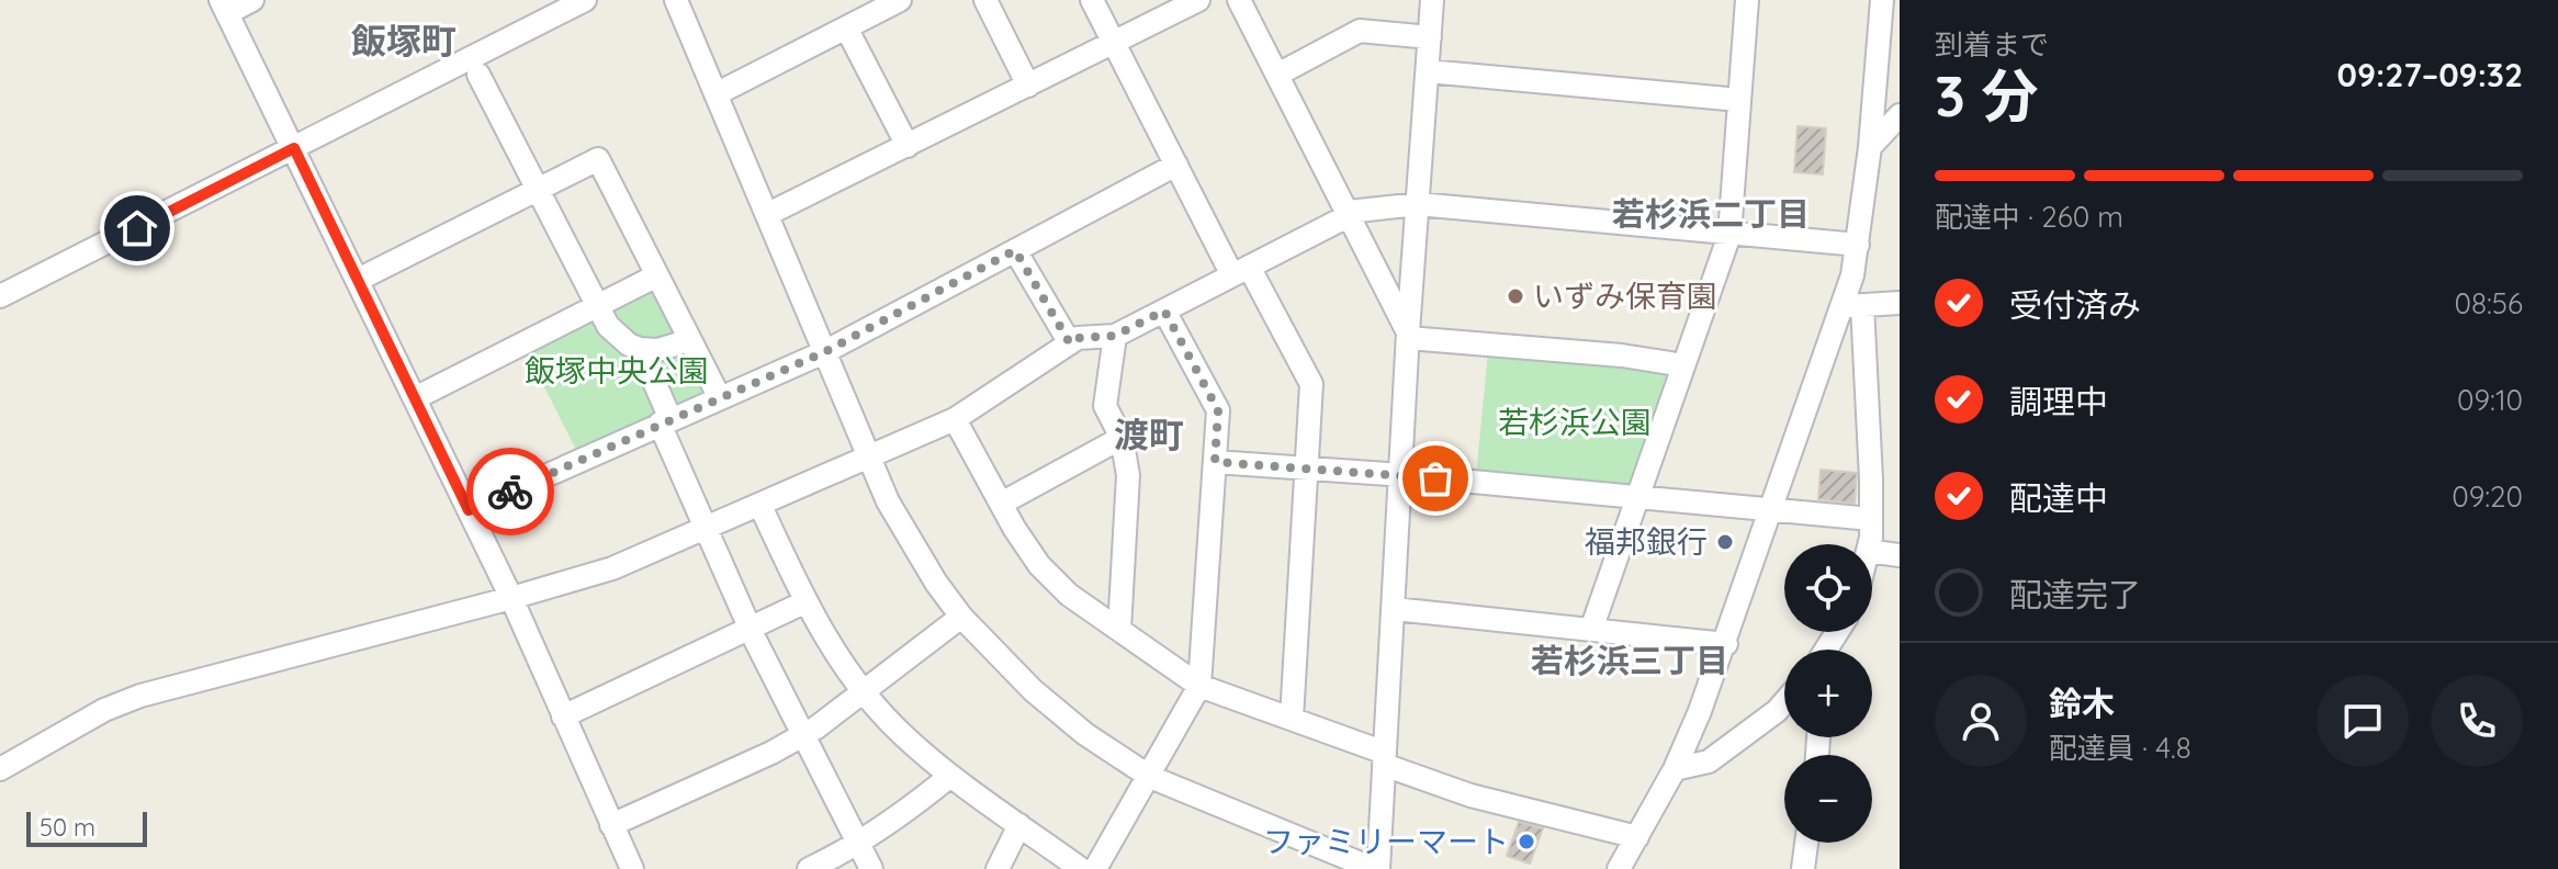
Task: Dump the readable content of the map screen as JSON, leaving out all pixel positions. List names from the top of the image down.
{
  "districts": [
    "飯塚町",
    "若杉浜二丁目",
    "渡町",
    "若杉浜三丁目"
  ],
  "parks": ["飯塚中央公園", "若杉浜公園"],
  "places": ["いずみ保育園", "福邦銀行", "ファミリーマート"],
  "scale_bar": "50 m",
  "page": {
    "heading": ["3 分", "到着まで", "09:27–09:32"],
    "panel": ["鈴木", "配達員 · 4.8"],
    "bar": "配達中 · 260 m",
    "list": [
      ["受付済み", "08:56"],
      ["調理中", "09:10"],
      ["配達中", "09:20"],
      "配達完了"
    ],
    "map_buttons": ["+", "−"],
    "scale": "50 m"
  }
}
